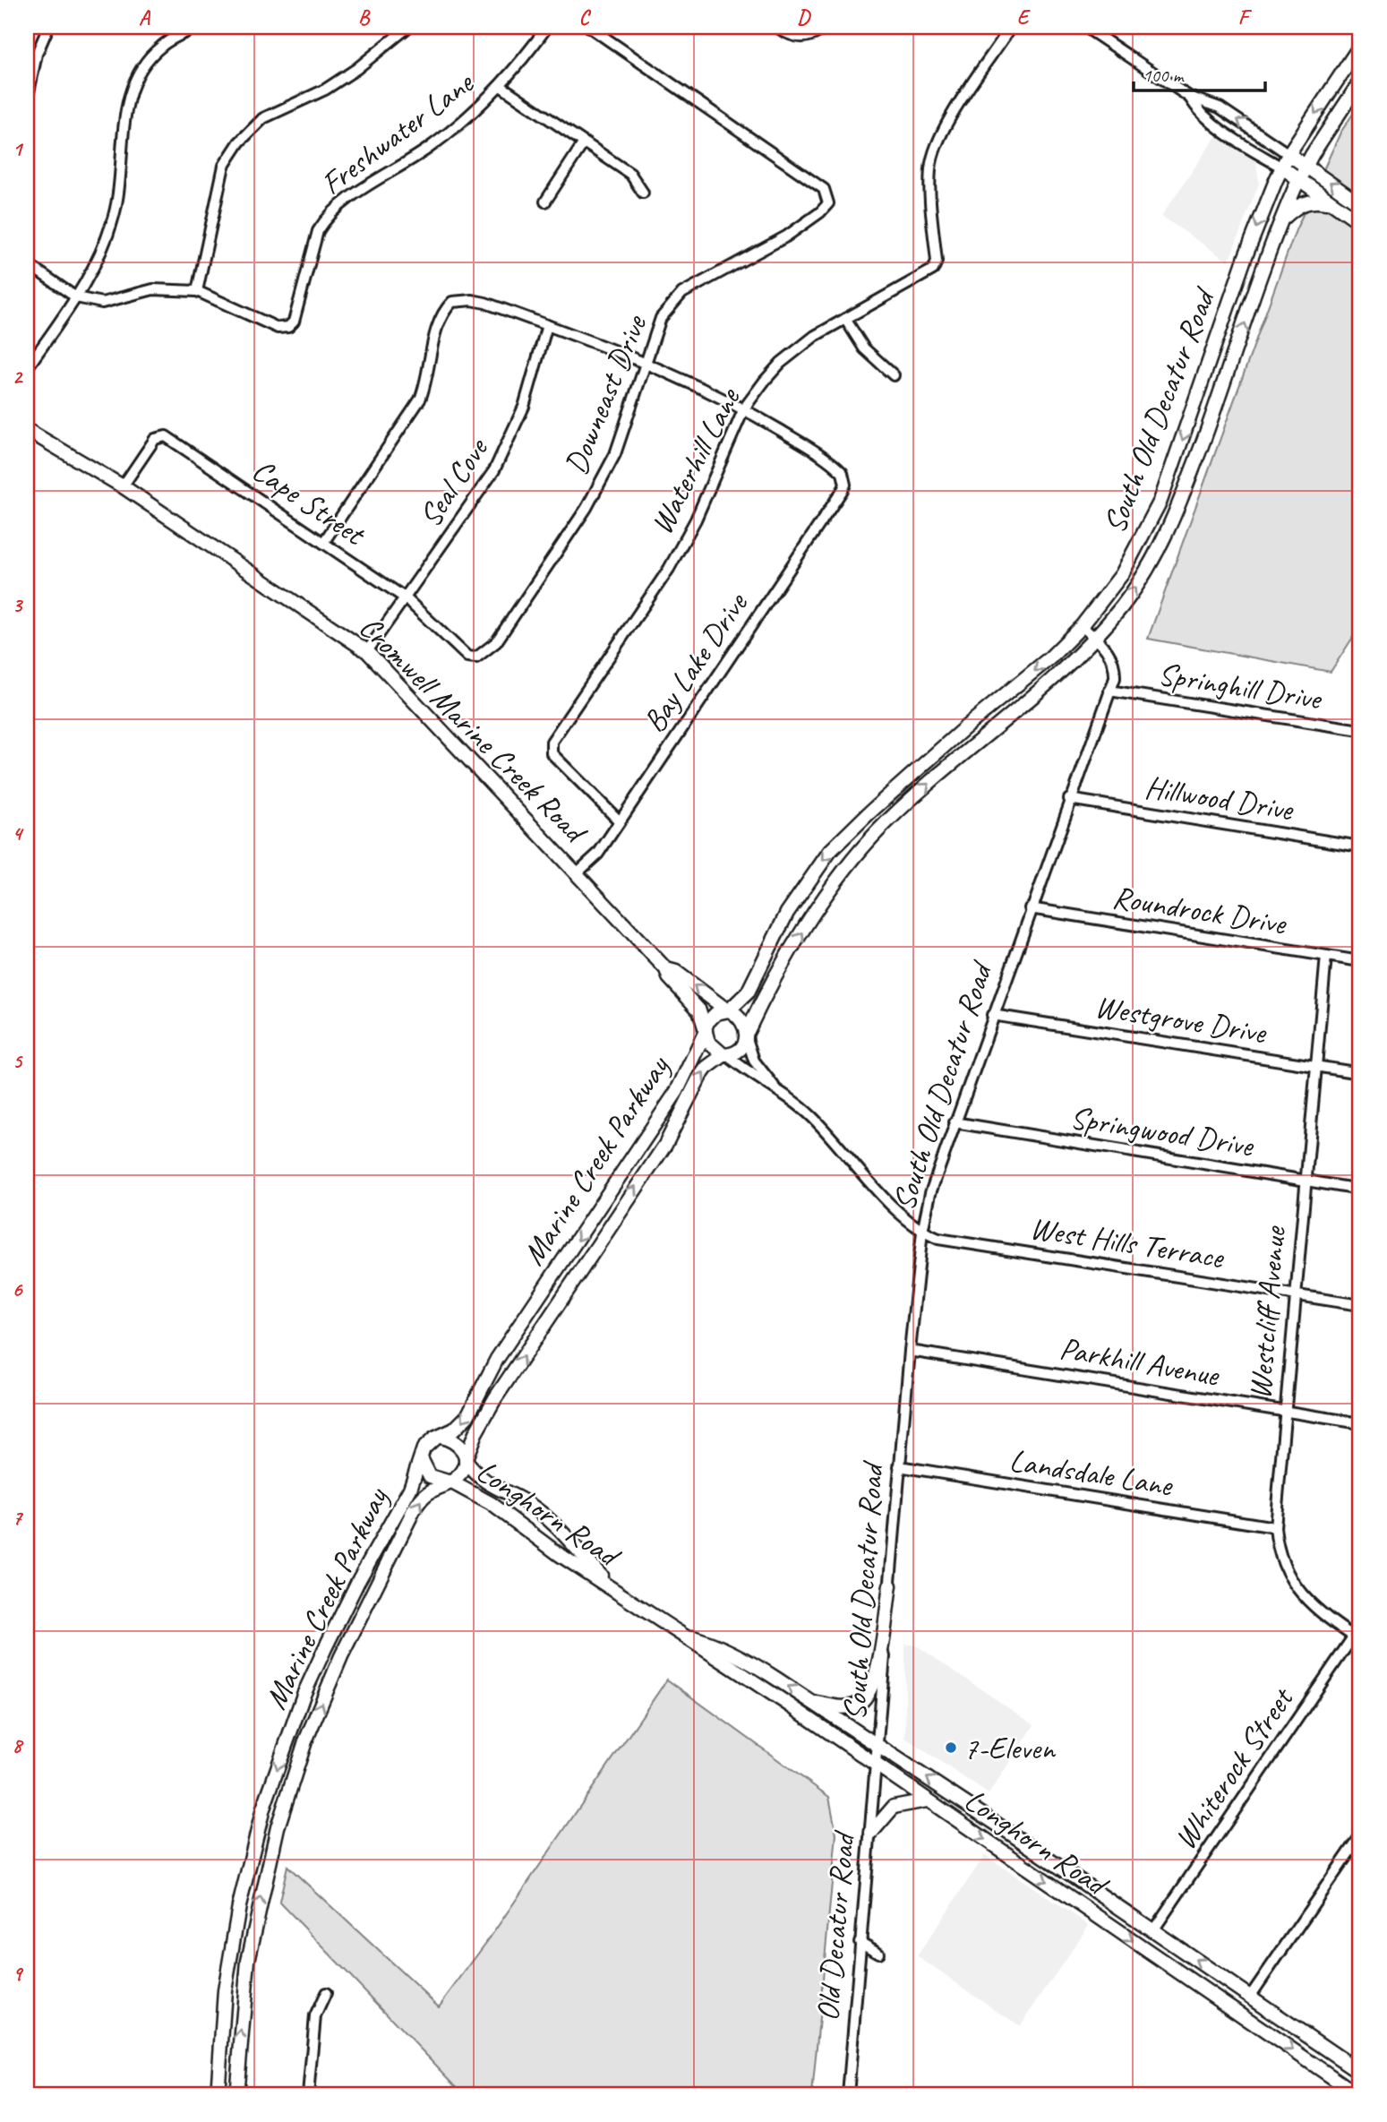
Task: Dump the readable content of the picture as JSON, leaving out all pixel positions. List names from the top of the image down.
{
  "streets": {
    "main road": [
      "South Old Decatur Road",
      "Cromwell Marine Creek Road",
      "Marine Creek Parkway",
      "Longhorn Road"
    ],
    "street": [
      "Freshwater Lane",
      "Downeast Drive",
      "Waterhill Lane",
      "Seal Cove",
      "Cape Street",
      "Bay Lake Drive",
      "Springhill Drive",
      "Hillwood Drive",
      "Roundrock Drive",
      "Westgrove Drive",
      "Springwood Drive",
      "West Hills Terrace",
      "Westcliff Avenue",
      "Parkhill Avenue",
      "Landsdale Lane",
      "Whiterock Street",
      "Old Decatur Road"
    ]
  },
  "crossings": [
    ["Downeast Drive", "Cape Street"],
    ["South Old Decatur Road", "Springhill Drive"],
    ["South Old Decatur Road", "Cromwell Marine Creek Road"],
    ["South Old Decatur Road", "Hillwood Drive"],
    ["South Old Decatur Road", "Roundrock Drive"],
    ["South Old Decatur Road", "Westgrove Drive"],
    ["South Old Decatur Road", "Springwood Drive"],
    ["South Old Decatur Road", "Marine Creek Parkway"],
    ["South Old Decatur Road", "West Hills Terrace"],
    ["South Old Decatur Road", "Parkhill Avenue"],
    ["South Old Decatur Road", "Landsdale Lane"],
    ["South Old Decatur Road", "Longhorn Road"],
    ["South Old Decatur Road", "Old Decatur Road"],
    ["Waterhill Lane", "Bay Lake Drive"],
    ["Seal Cove", "Cape Street"],
    ["Seal Cove", "Cromwell Marine Creek Road"],
    ["Cape Street", "Cromwell Marine Creek Road"],
    ["Bay Lake Drive", "Cromwell Marine Creek Road"],
    ["Cromwell Marine Creek Road", "Marine Creek Parkway"],
    ["Roundrock Drive", "Westcliff Avenue"],
    ["Westgrove Drive", "Westcliff Avenue"],
    ["Springwood Drive", "Westcliff Avenue"],
    ["Marine Creek Parkway", "Longhorn Road"],
    ["West Hills Terrace", "Westcliff Avenue"],
    ["Westcliff Avenue", "Parkhill Avenue"],
    ["Westcliff Avenue", "Landsdale Lane"],
    ["Westcliff Avenue", "Whiterock Street"],
    ["Longhorn Road", "Whiterock Street"],
    ["Longhorn Road", "Old Decatur Road"]
  ],
  "places": ["7-Eleven"],
  "scale_bar": "100 m",
  "grid": {
    "columns": [
      "A",
      "B",
      "C",
      "D",
      "E",
      "F"
    ],
    "rows": [
      "1",
      "2",
      "3",
      "4",
      "5",
      "6",
      "7",
      "8",
      "9"
    ]
  }
}
